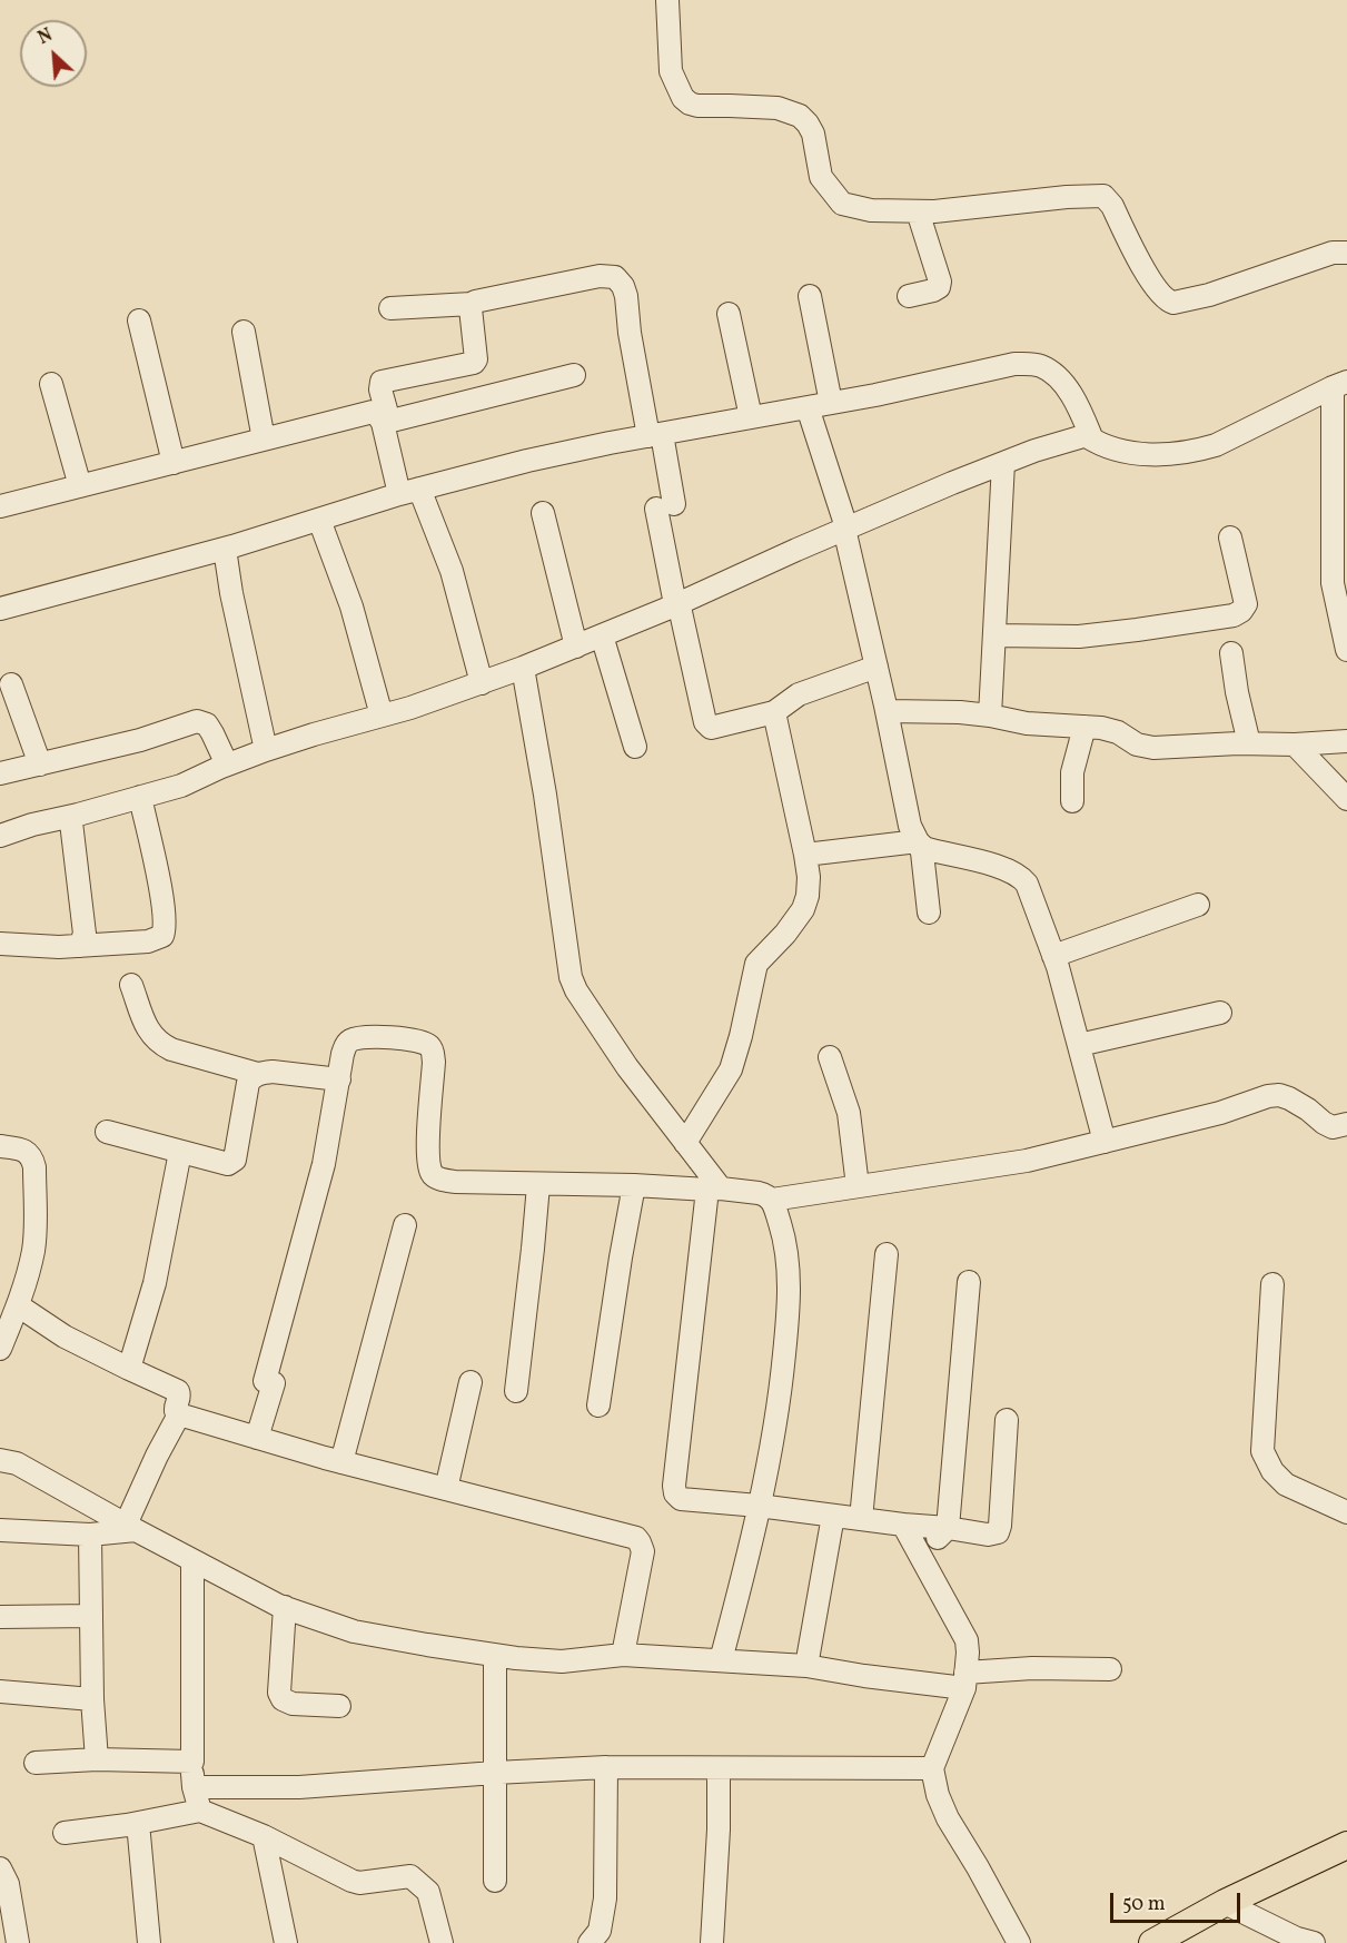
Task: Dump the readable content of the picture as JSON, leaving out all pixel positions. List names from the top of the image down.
{
  "scale_bar": "50 m",
  "north": "top left"
}
